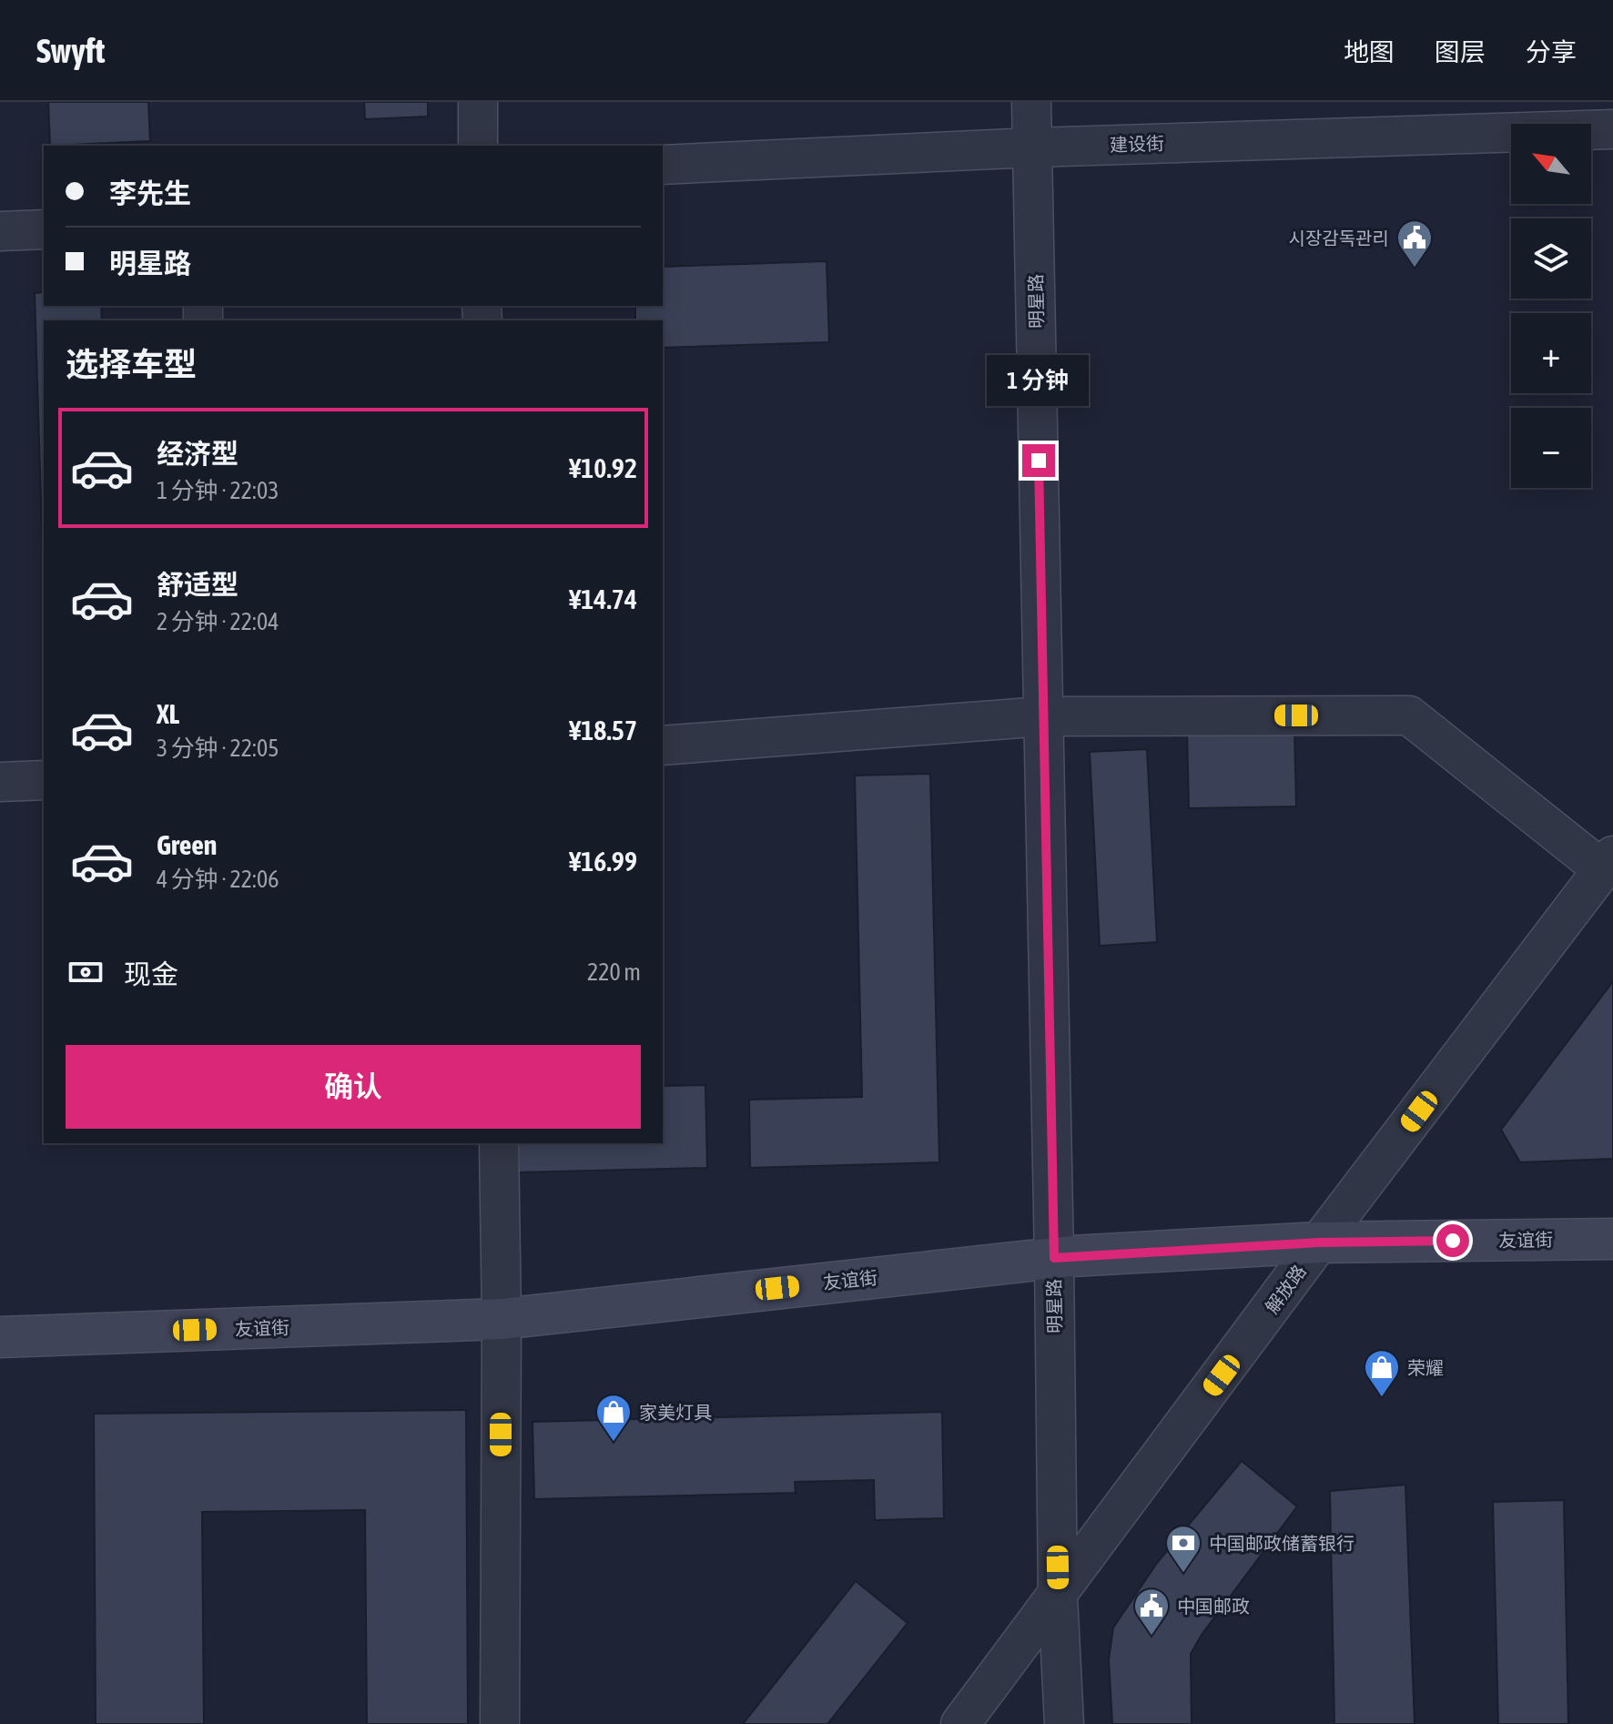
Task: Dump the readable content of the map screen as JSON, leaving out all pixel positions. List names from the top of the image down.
{
  "streets": {
    "street": [
      "建设街",
      "明星路",
      "友谊街",
      "解放路"
    ]
  },
  "crossings": [
    ["建设街", "明星路"],
    ["明星路", "友谊街"],
    ["明星路", "解放路"],
    ["友谊街", "解放路"]
  ],
  "places": {
    "public building": ["시장감독관리", "中国邮政"],
    "shop": ["荣耀", "家美灯具"],
    "bank": ["中国邮政储蓄银行"]
  },
  "north": "top left",
  "page": {
    "header": "Swyft",
    "nav": ["地图", "图层", "分享"],
    "map_buttons": ["+", "−"],
    "banner": ["李先生", "明星路"],
    "heading": "选择车型",
    "bubble": "1 分钟",
    "list": [
      {
        "name": "经济型",
        "note": "1 分钟 · 22:03",
        "value": "¥10.92"
      },
      {
        "name": "舒适型",
        "note": "2 分钟 · 22:04",
        "value": "¥14.74"
      },
      {
        "name": "XL",
        "note": "3 分钟 · 22:05",
        "value": "¥18.57"
      },
      {
        "name": "Green",
        "note": "4 分钟 · 22:06",
        "value": "¥16.99"
      }
    ],
    "pay": ["现金", "220 m"],
    "buttons": "确认"
  }
}
